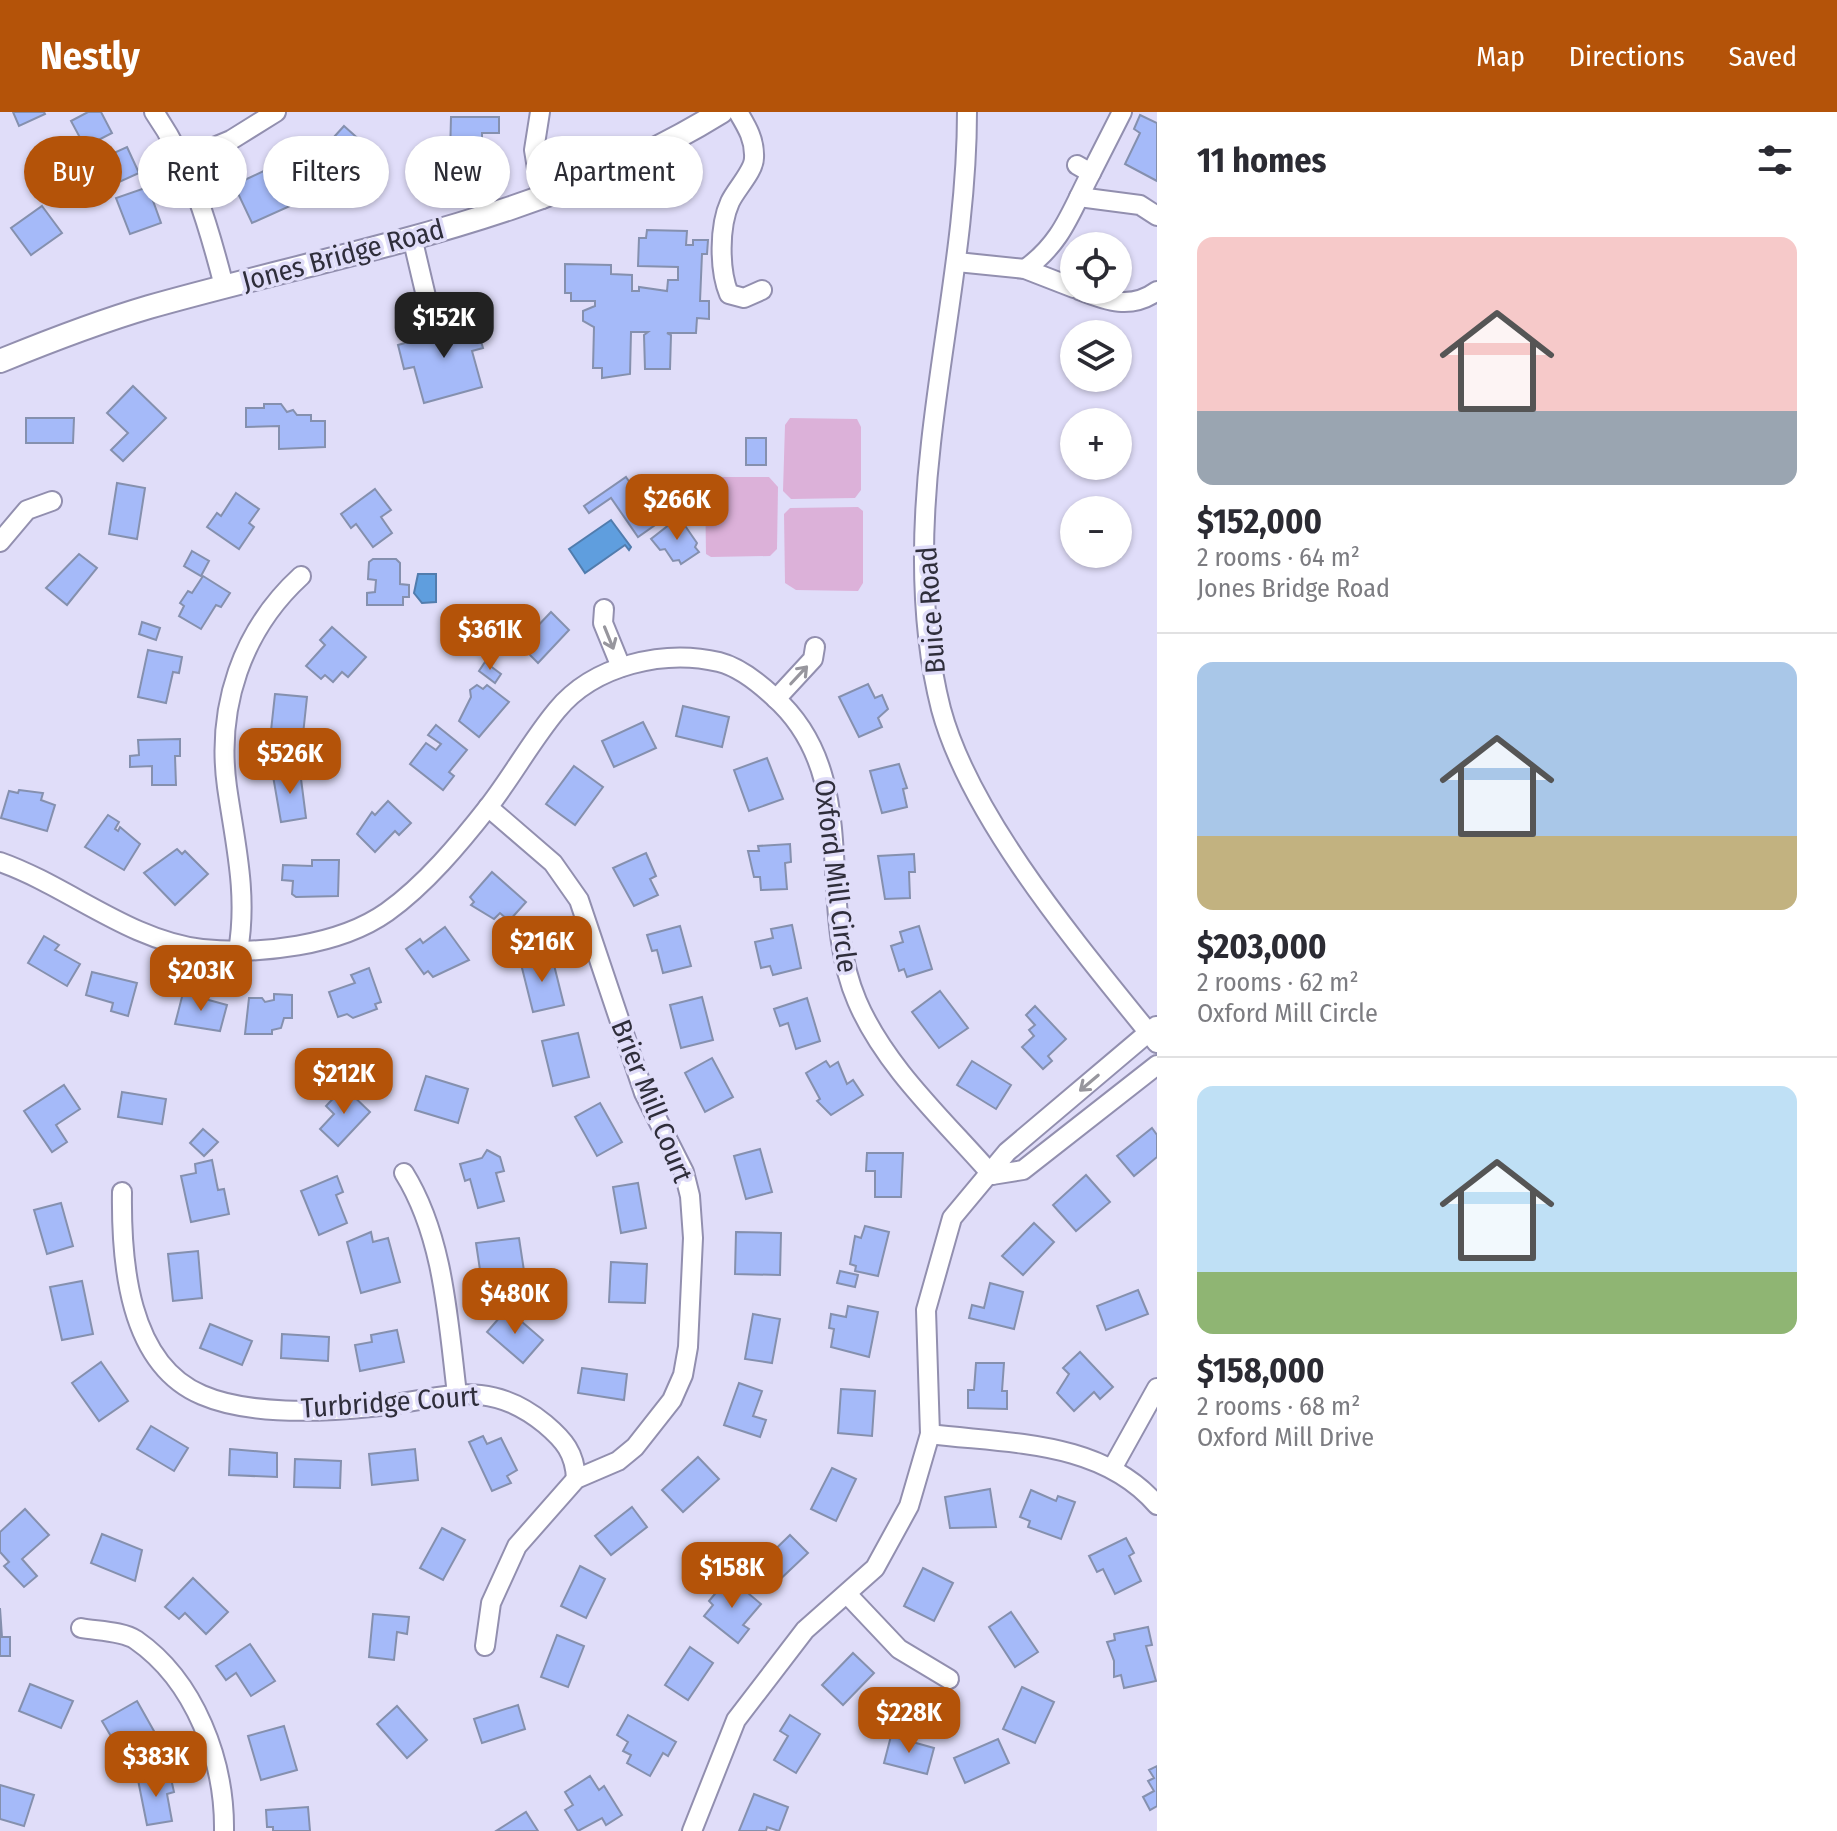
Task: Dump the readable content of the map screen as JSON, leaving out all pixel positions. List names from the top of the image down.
{
  "streets": {
    "main road": ["Jones Bridge Road"],
    "street": [
      "Buice Road",
      "Oxford Mill Circle",
      "Brier Mill Court",
      "Turbridge Court"
    ]
  },
  "crossings": [
    ["Oxford Mill Circle", "Brier Mill Court"],
    ["Brier Mill Court", "Turbridge Court"]
  ],
  "page": {
    "header": "Nestly",
    "nav": ["Map", "Directions", "Saved"],
    "heading": "11 homes",
    "chip": [
      "Buy",
      "Rent",
      "Filters",
      "New",
      "Apartment"
    ],
    "list": [
      {
        "name": "$152,000",
        "note": "2 rooms · 64 m² · Jones Bridge Road"
      },
      {
        "name": "$203,000",
        "note": "2 rooms · 62 m² · Oxford Mill Circle"
      },
      {
        "name": "$158,000",
        "note": "2 rooms · 68 m² · Oxford Mill Drive"
      }
    ],
    "map_buttons": ["+", "−"],
    "price": [
      "$152K",
      "$266K",
      "$361K",
      "$526K",
      "$216K",
      "$203K",
      "$212K",
      "$480K",
      "$158K",
      "$228K",
      "$383K"
    ]
  }
}
